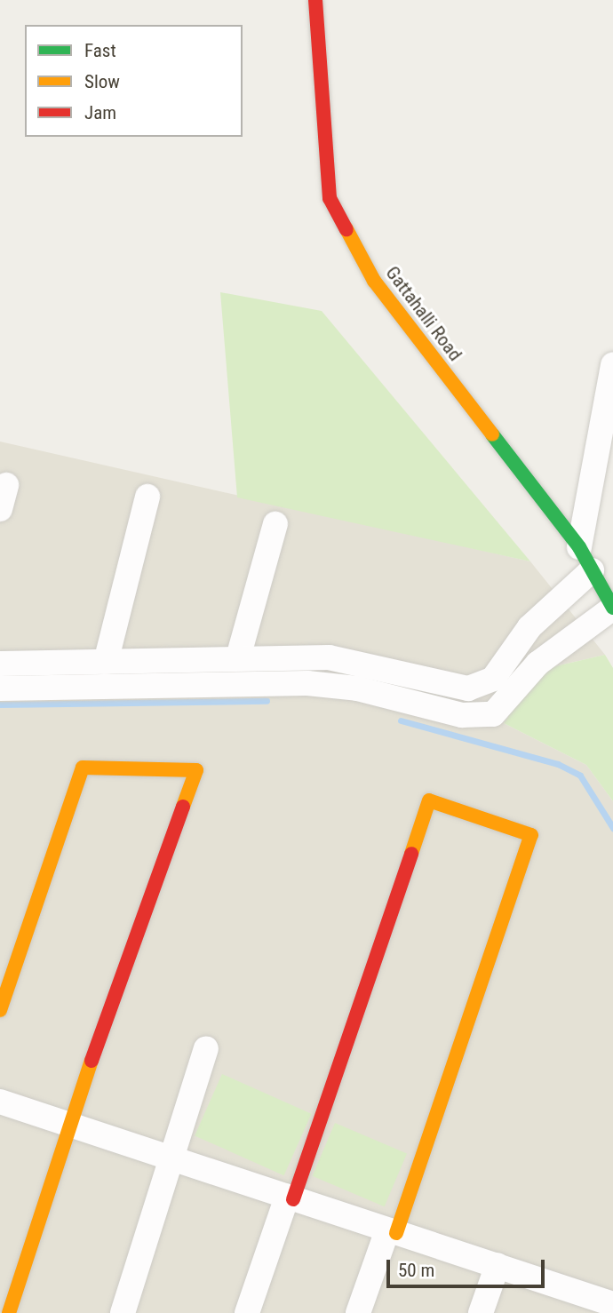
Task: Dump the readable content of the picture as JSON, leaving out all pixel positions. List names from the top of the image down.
{
  "streets": {
    "street": ["Gattahalli Road"]
  },
  "legend": ["Fast", "Slow", "Jam"],
  "scale_bar": "50 m"
}
